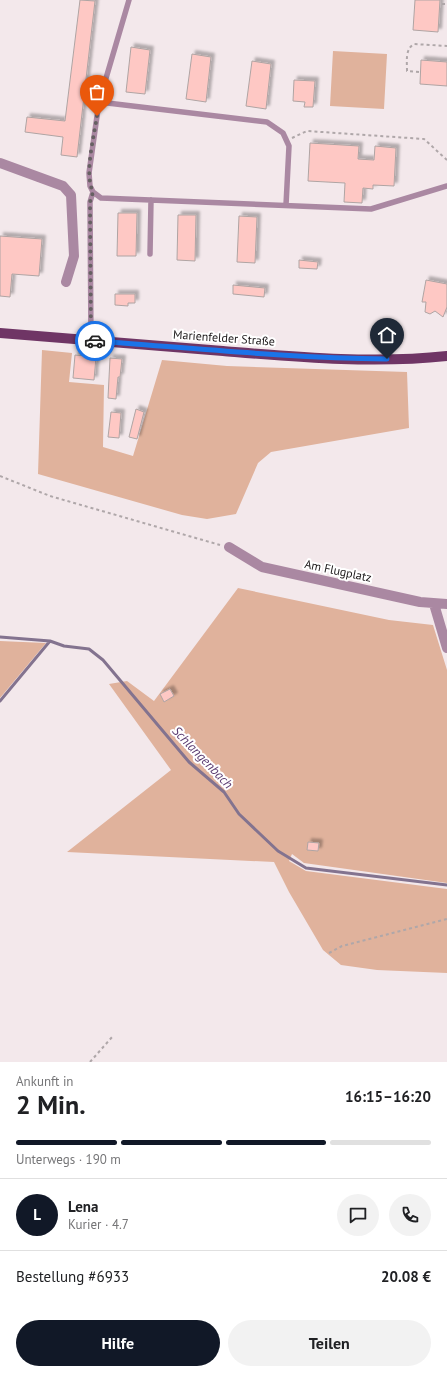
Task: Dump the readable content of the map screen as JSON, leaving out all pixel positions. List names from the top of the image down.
{
  "streets": {
    "main road": ["Marienfelder Straße"],
    "street": ["Am Flugplatz"]
  },
  "water": ["Schlangenbach"],
  "page": {
    "heading": ["2 Min.", "Ankunft in", "16:15–16:20"],
    "panel": [
      "Lena",
      "Kurier · 4.7",
      "Bestellung #6933",
      "20.08 €"
    ],
    "bar": "Unterwegs · 190 m",
    "round": "L",
    "buttons": ["Hilfe", "Teilen"]
  }
}
